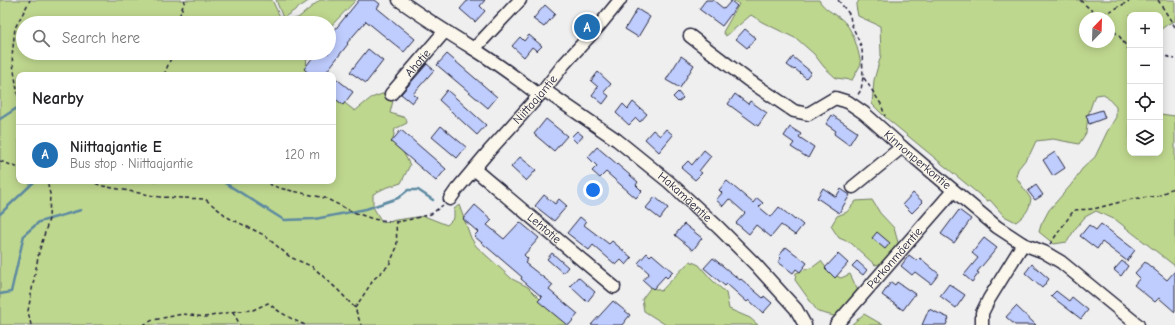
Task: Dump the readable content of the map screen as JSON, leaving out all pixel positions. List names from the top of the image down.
{
  "streets": {
    "street": [
      "Ahotie",
      "Niittaajantie",
      "Kinnonperkontie",
      "Hakamäentie",
      "Lehtotie",
      "Perkonmäentie"
    ]
  },
  "crossings": [
    ["Ahotie", "Hakamäentie"],
    ["Niittaajantie", "Hakamäentie"],
    ["Niittaajantie", "Lehtotie"],
    ["Kinnonperkontie", "Perkonmäentie"]
  ],
  "north": "top right",
  "page": {
    "map_buttons": ["+", "−"],
    "pins": "A",
    "search": "Search here",
    "heading": "Nearby",
    "list": [
      {
        "mark": "A",
        "name": "Niittaajantie E",
        "note": "Bus stop · Niittaajantie",
        "value": "120 m"
      }
    ]
  }
}
